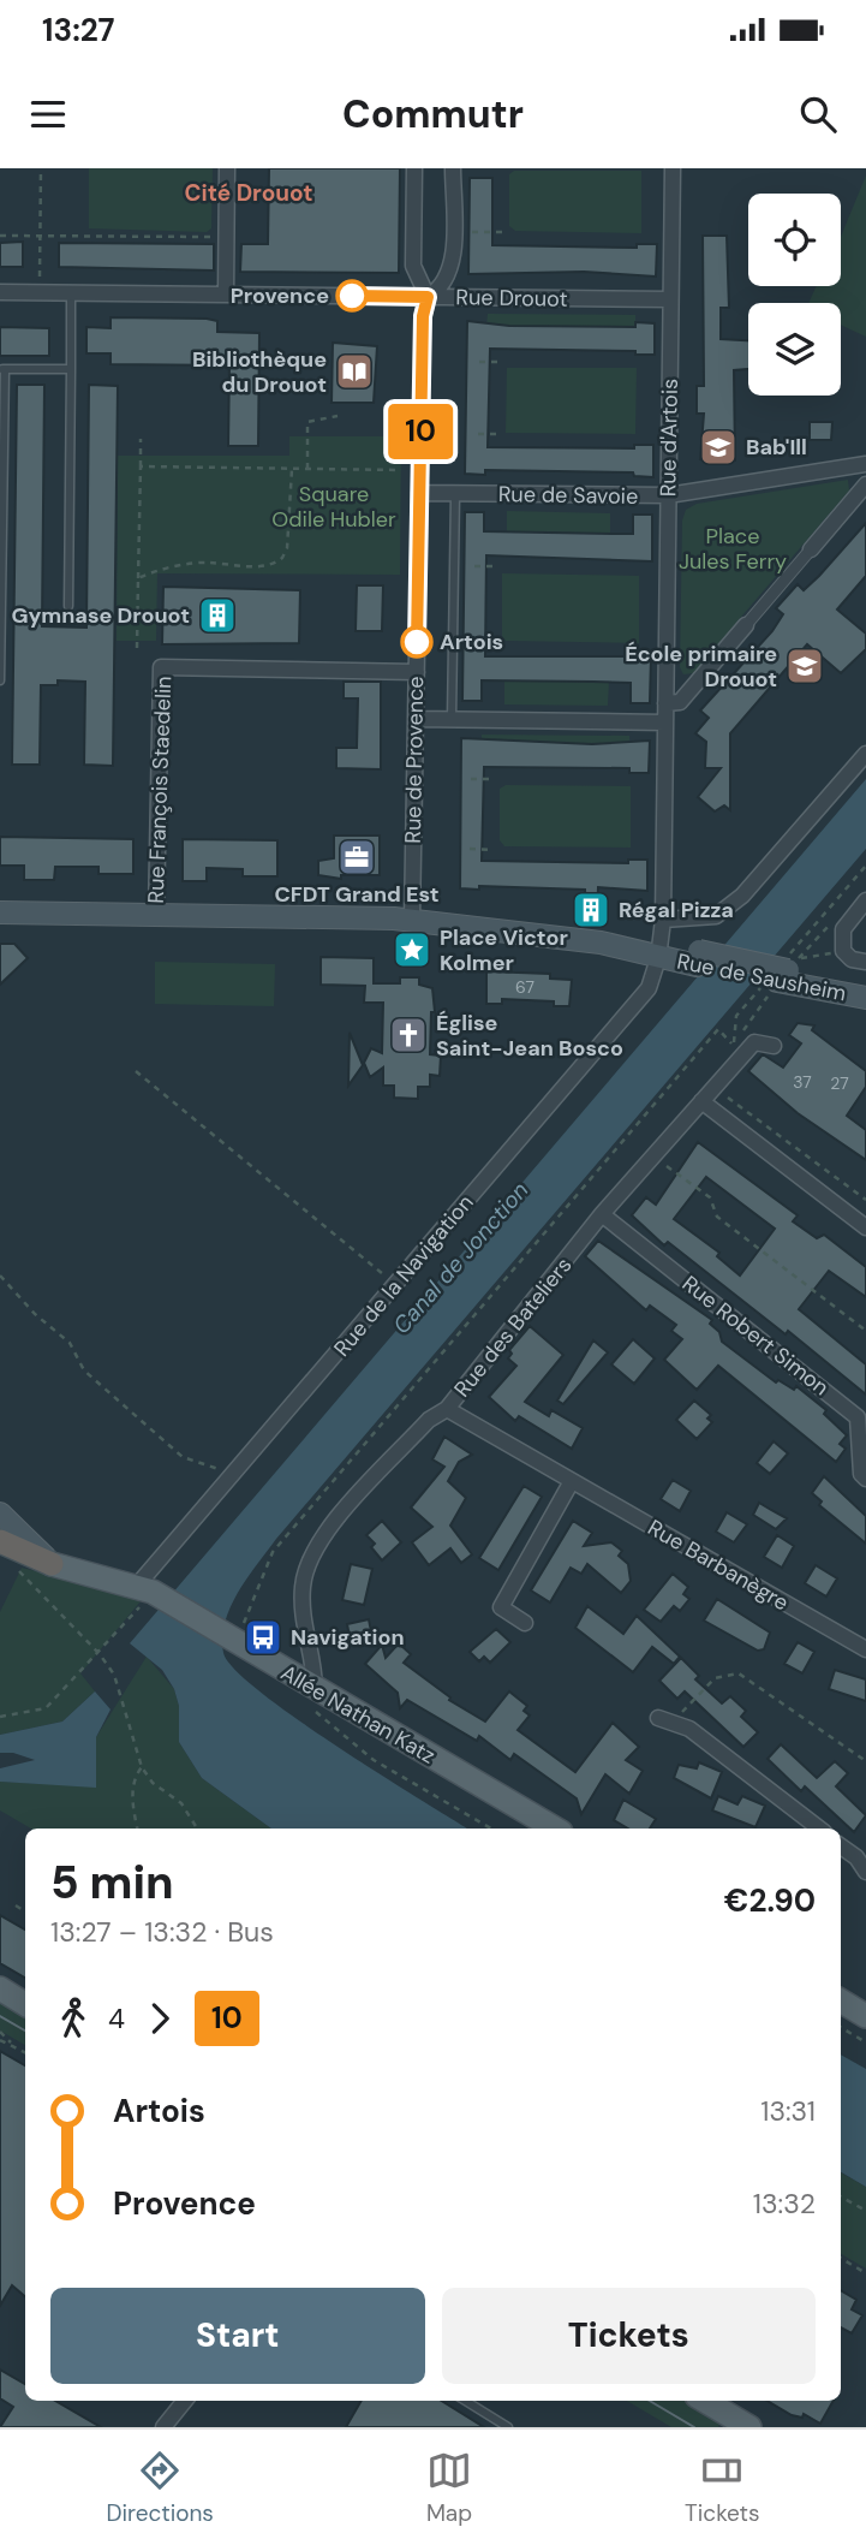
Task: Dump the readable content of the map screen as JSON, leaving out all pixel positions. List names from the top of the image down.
{
  "streets": {
    "main road": ["Rue de Sausheim", "Allée Nathan Katz"],
    "street": [
      "Rue Drouot",
      "Rue d'Artois",
      "Rue de Savoie",
      "Rue de Provence",
      "Rue François Staedelin",
      "Rue de la Navigation",
      "Rue des Bateliers",
      "Rue Robert Simon",
      "Rue Barbanègre"
    ]
  },
  "crossings": [
    ["Rue Drouot", "Rue d'Artois"],
    ["Rue Drouot", "Rue de Provence"],
    ["Rue d'Artois", "Rue de Savoie"],
    ["Rue d'Artois", "Rue de Sausheim"],
    ["Rue d'Artois", "Rue de la Navigation"],
    ["Rue de Savoie", "Rue de Provence"],
    ["Rue de Provence", "Rue François Staedelin"],
    ["Rue de Provence", "Rue de Sausheim"],
    ["Rue de Sausheim", "Rue de la Navigation"],
    ["Rue de la Navigation", "Allée Nathan Katz"],
    ["Rue des Bateliers", "Rue Robert Simon"],
    ["Rue des Bateliers", "Rue Barbanègre"],
    ["Rue des Bateliers", "Allée Nathan Katz"]
  ],
  "districts": ["Cité Drouot"],
  "water": ["Canal de Jonction"],
  "parks": ["Square Odile Hubler", "Place Jules Ferry"],
  "places": {
    "other": ["Provence", "Artois"],
    "library": ["Bibliothèque du Drouot"],
    "school or university": ["Bab'Ill", "École primaire Drouot"],
    "building": ["Gymnase Drouot", "Régal Pizza"],
    "office": ["CFDT Grand Est"],
    "place": ["Place Victor Kolmer"],
    "church": ["Église Saint-Jean Bosco"],
    "bus stop": ["Navigation"]
  },
  "lines": ["bus line 10"],
  "house_numbers": ["67", "37", "27"],
  "page": {
    "status": "13:27",
    "header": "Commutr",
    "on_map": "10",
    "heading": ["5 min", "13:27 – 13:32 · Bus", "€2.90"],
    "legs": ["4", "10"],
    "list": [
      {
        "name": "Artois",
        "value": "13:31"
      },
      {
        "name": "Provence",
        "value": "13:32"
      }
    ],
    "buttons": ["Start", "Tickets"],
    "tabs": ["Directions", "Map", "Tickets"]
  }
}
